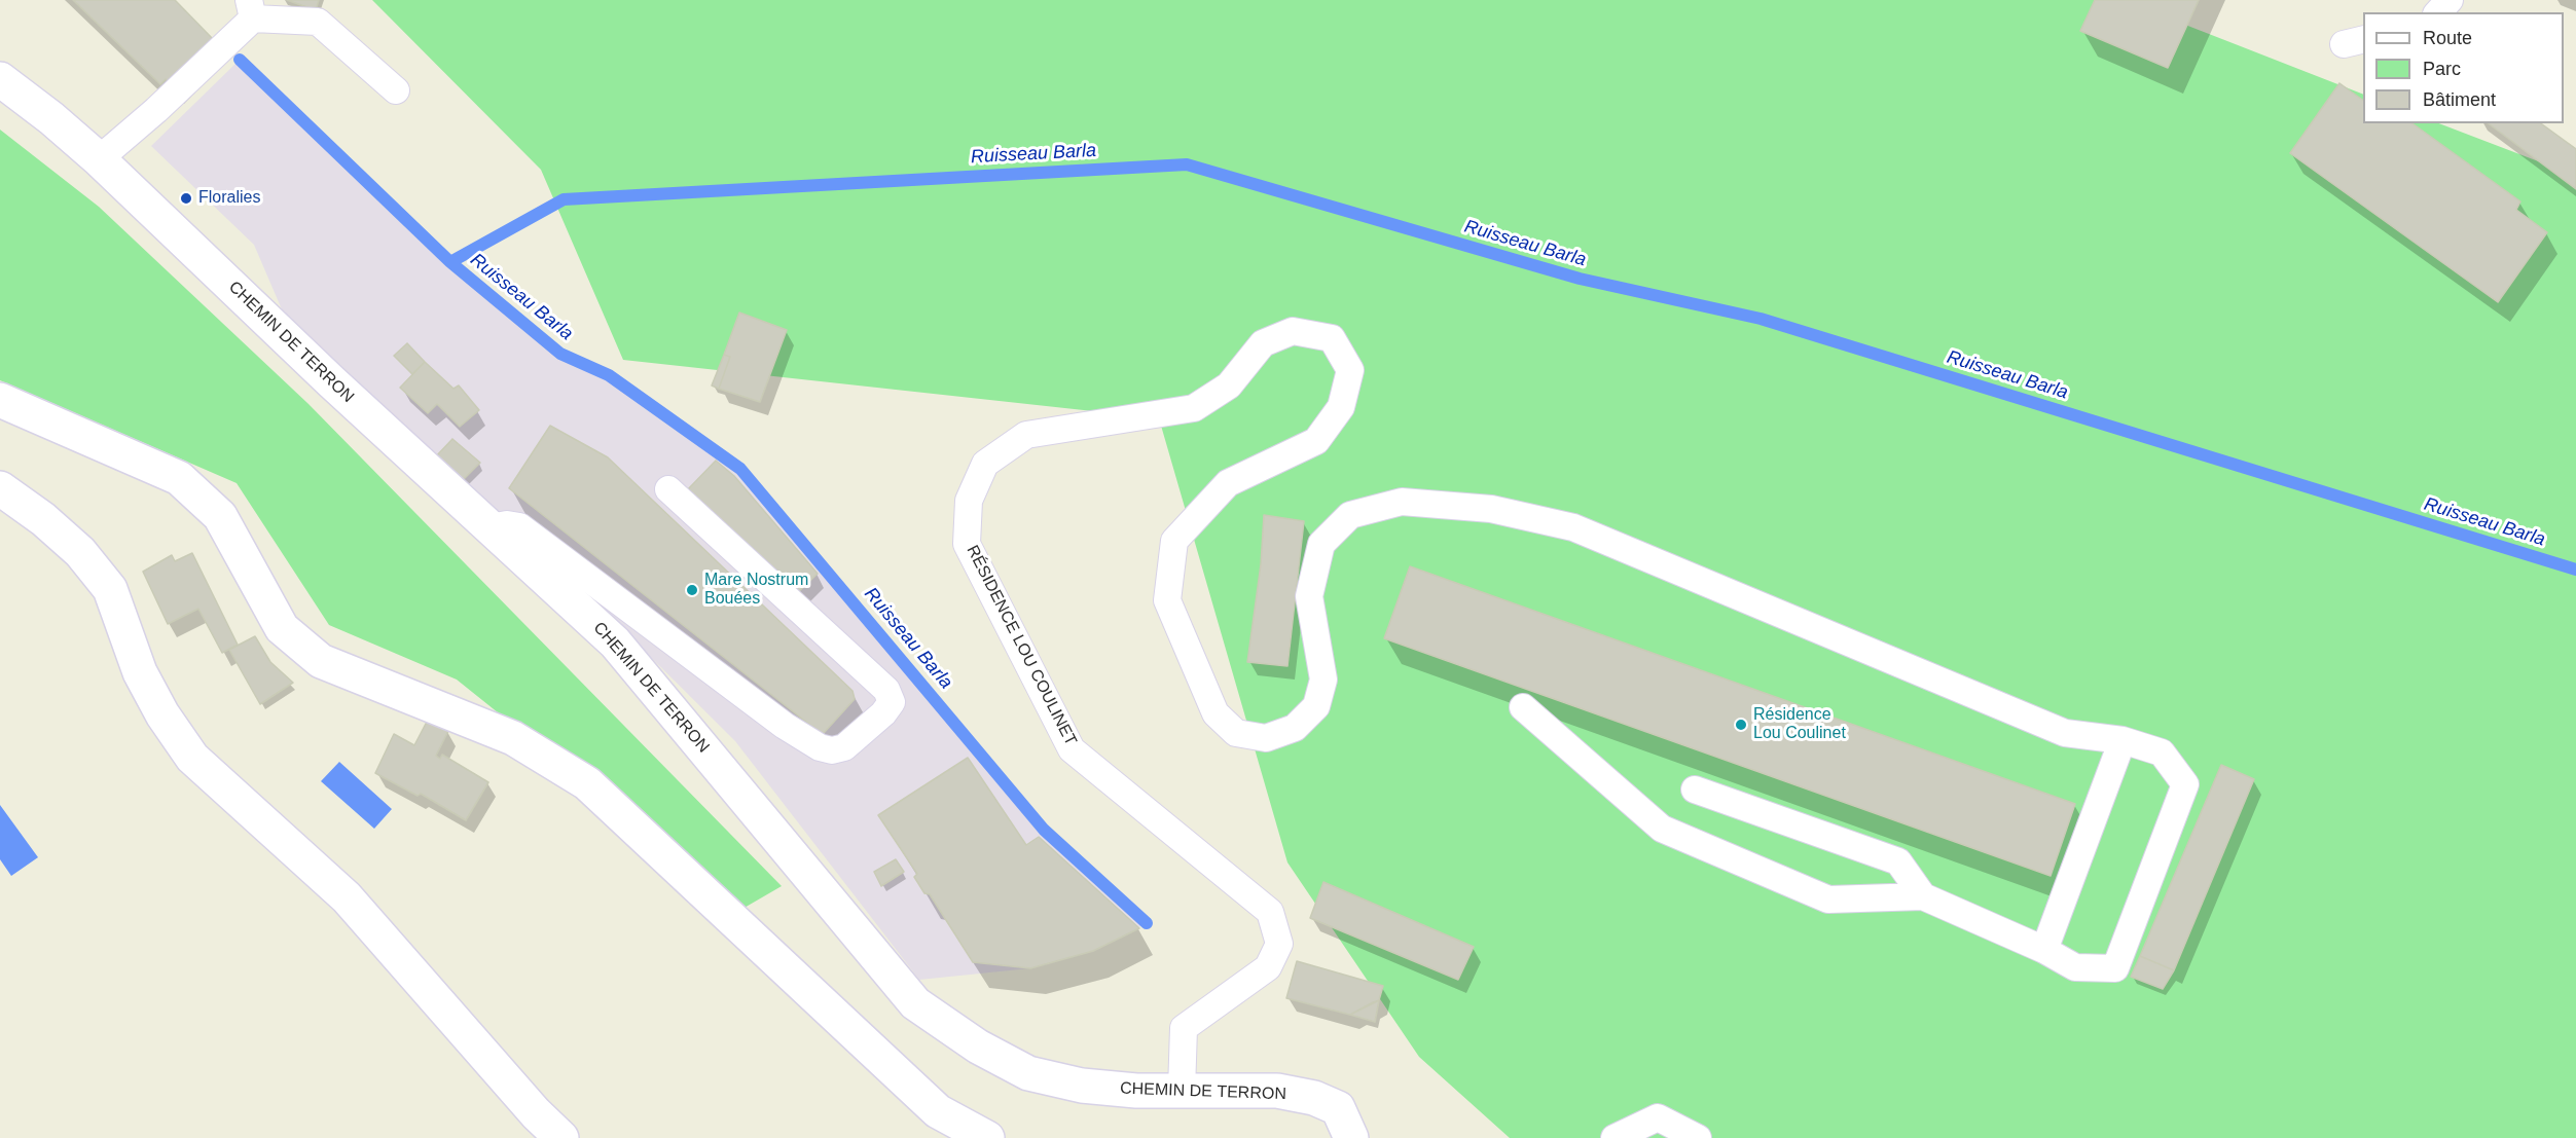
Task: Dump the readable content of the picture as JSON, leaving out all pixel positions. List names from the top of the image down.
{
  "streets": {
    "street": ["CHEMIN DE TERRON"],
    "lane": ["RÉSIDENCE LOU COULINET"]
  },
  "crossings": [
    ["CHEMIN DE TERRON", "RÉSIDENCE LOU COULINET"]
  ],
  "water": ["Ruisseau Barla"],
  "places": ["Floralies", "Mare Nostrum Bouées", "Résidence Lou Coulinet"],
  "legend": ["Route", "Parc", "Bâtiment"]
}
